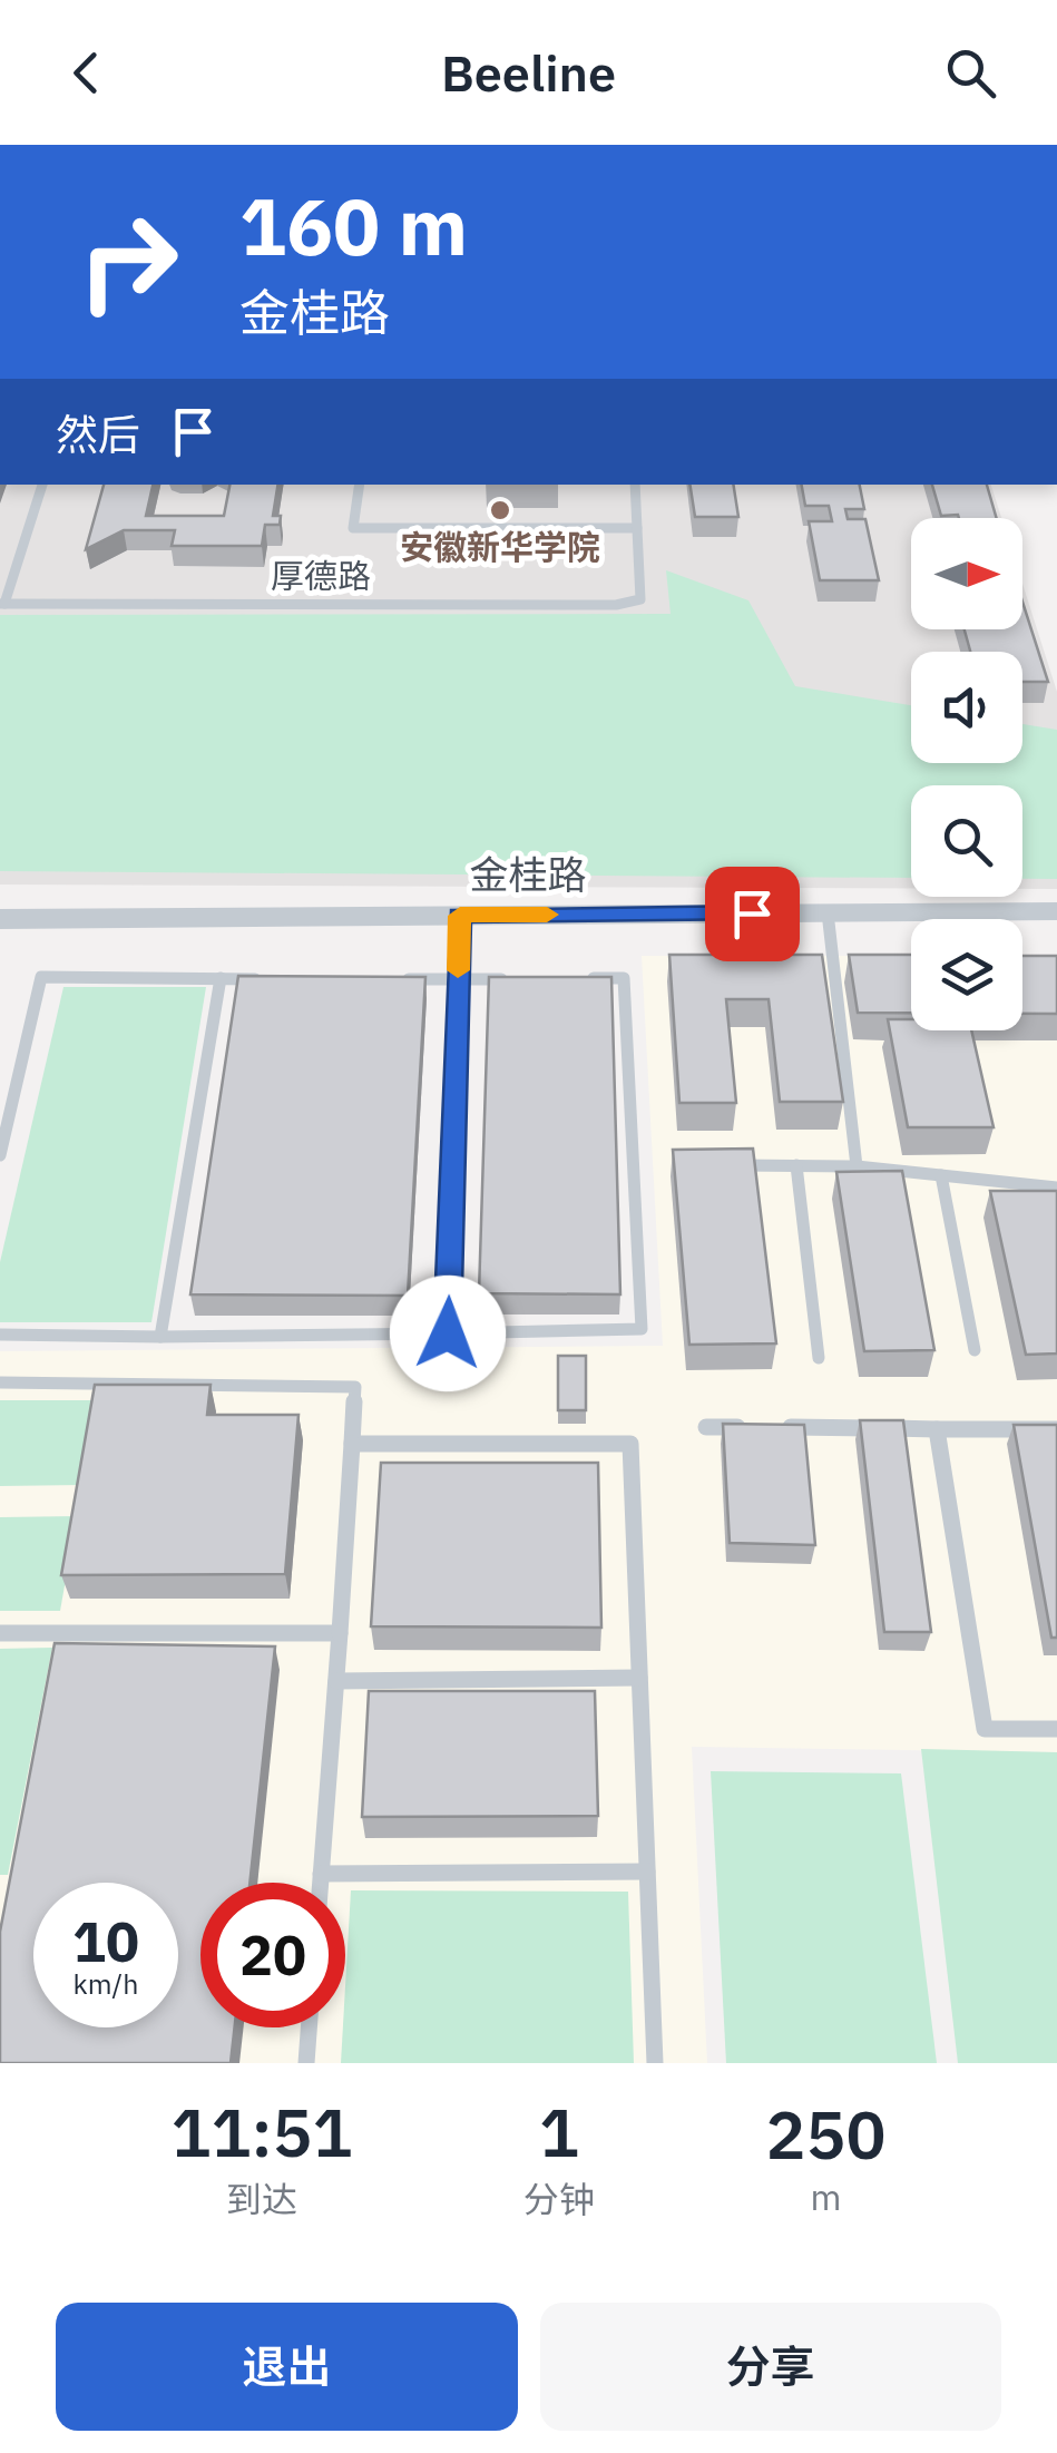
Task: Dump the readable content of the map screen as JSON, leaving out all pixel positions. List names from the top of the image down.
{
  "streets": {
    "street": ["金桂路"],
    "lane": ["厚德路"]
  },
  "places": ["安徽新华学院"],
  "north": "right",
  "page": {
    "header": "Beeline",
    "turn": ["160 m", "金桂路"],
    "then": "然后",
    "speed": "10 km/h",
    "limit": "20",
    "eta": [
      "11:51",
      "到达",
      "1",
      "分钟",
      "250",
      "m"
    ],
    "buttons": ["退出", "分享"]
  }
}
